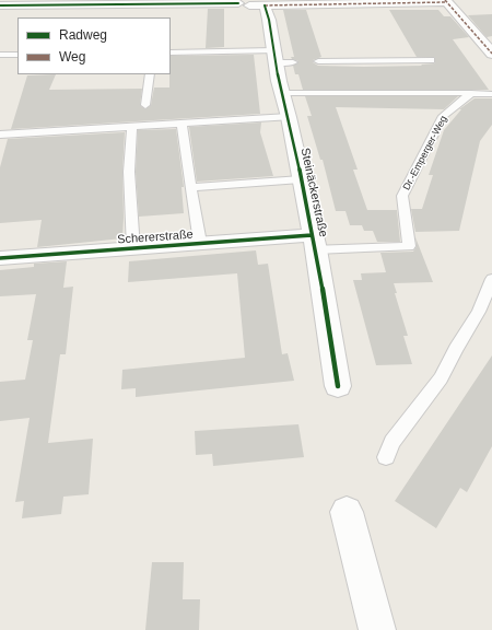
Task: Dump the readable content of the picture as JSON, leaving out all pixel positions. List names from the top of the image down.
{
  "streets": {
    "street": ["Steinäckerstraße", "Schererstraße"],
    "lane": ["Dr.-Emperger-Weg"]
  },
  "crossings": [
    ["Dr.-Emperger-Weg", "Steinäckerstraße"],
    ["Dr.-Emperger-Weg", "Schererstraße"],
    ["Steinäckerstraße", "Schererstraße"]
  ],
  "legend": ["Radweg", "Weg"]
}
